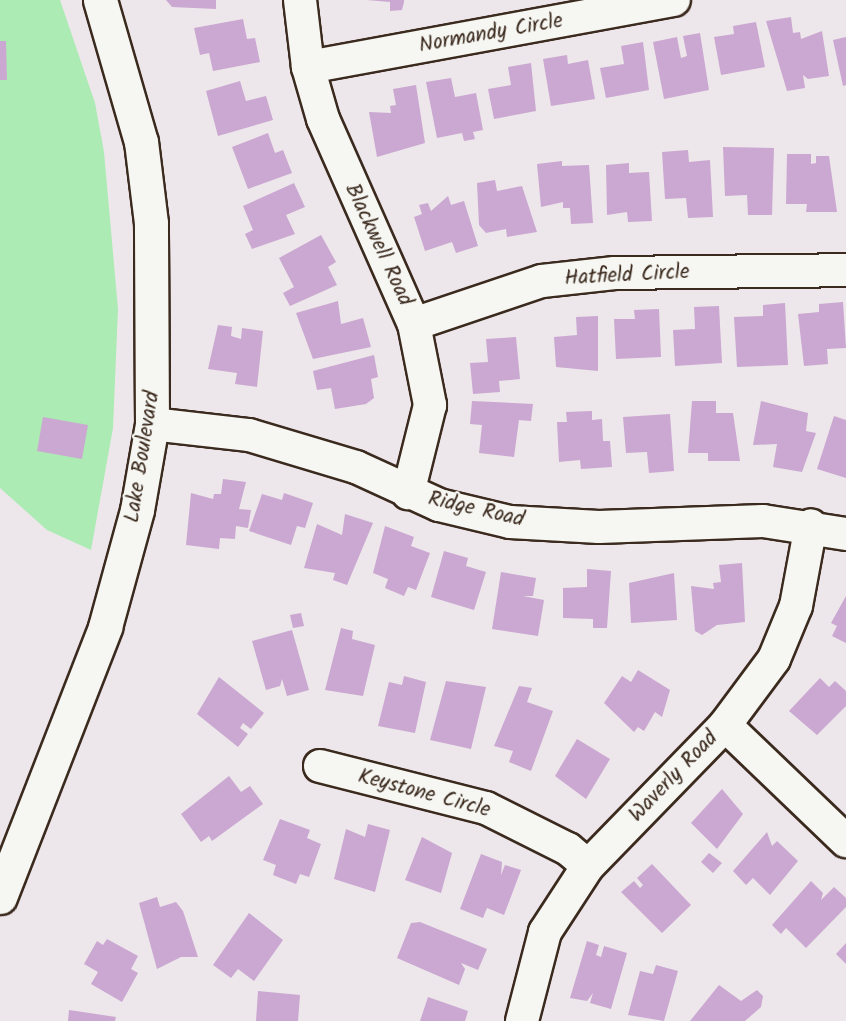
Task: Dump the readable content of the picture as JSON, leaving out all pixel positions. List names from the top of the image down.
{
  "streets": {
    "main road": ["Lake Boulevard"],
    "street": [
      "Normandy Circle",
      "Blackwell Road",
      "Hatfield Circle",
      "Ridge Road",
      "Waverly Road",
      "Keystone Circle"
    ]
  },
  "crossings": [
    ["Normandy Circle", "Blackwell Road"],
    ["Blackwell Road", "Hatfield Circle"],
    ["Blackwell Road", "Ridge Road"],
    ["Lake Boulevard", "Ridge Road"],
    ["Ridge Road", "Waverly Road"],
    ["Waverly Road", "Keystone Circle"]
  ]
}
